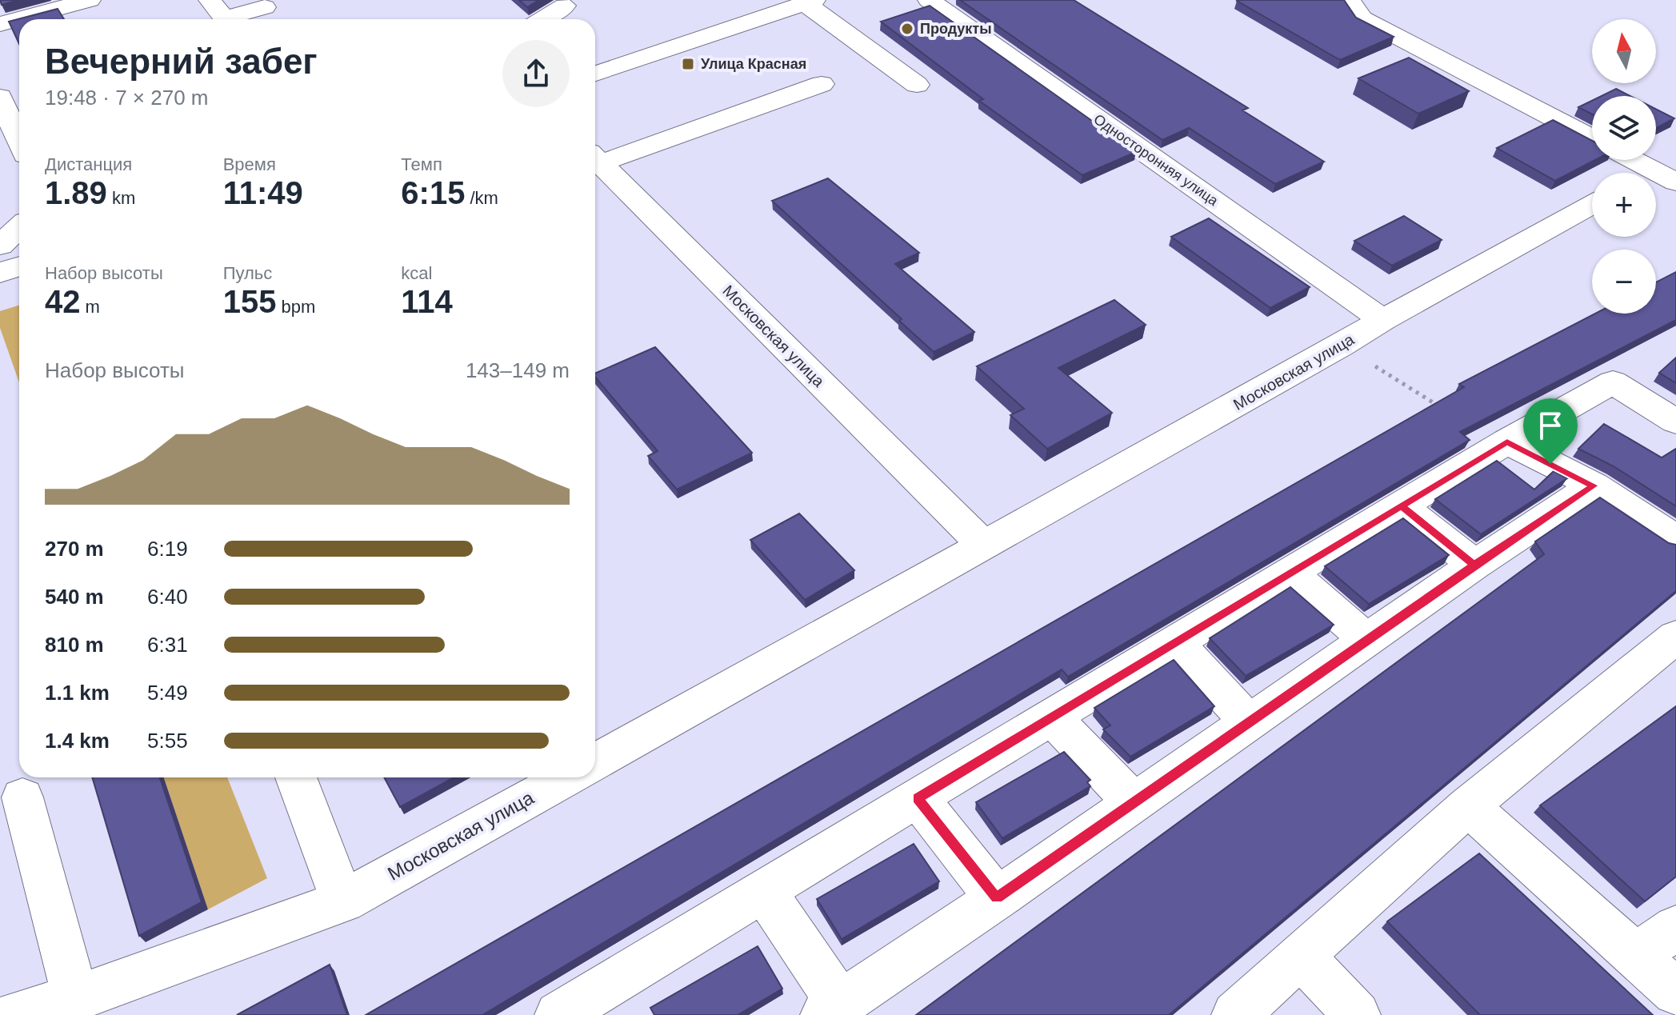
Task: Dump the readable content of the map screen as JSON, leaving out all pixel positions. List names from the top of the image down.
{
  "streets": {
    "street": ["Односторонняя улица", "Московская улица"]
  },
  "crossings": [
    ["Односторонняя улица", "Московская улица"]
  ],
  "places": {
    "other": ["Продукты"],
    "transit": ["Улица Красная"]
  },
  "north": "top",
  "page": {
    "map_buttons": ["+", "−"],
    "heading": ["Вечерний забег", "19:48 · 7 × 270 m"],
    "stats": [
      ["Дистанция", "1.89 km"],
      ["Время", "11:49"],
      ["Темп", "6:15 /km"],
      ["Набор высоты", "42 m"],
      ["Пульс", "155 bpm"],
      ["kcal", "114"]
    ],
    "chart": ["Набор высоты", "143–149 m"],
    "list": [
      {
        "name": "270 m",
        "note": "6:19"
      },
      {
        "name": "540 m",
        "note": "6:40"
      },
      {
        "name": "810 m",
        "note": "6:31"
      },
      {
        "name": "1.1 km",
        "note": "5:49"
      },
      {
        "name": "1.4 km",
        "note": "5:55"
      }
    ]
  }
}
